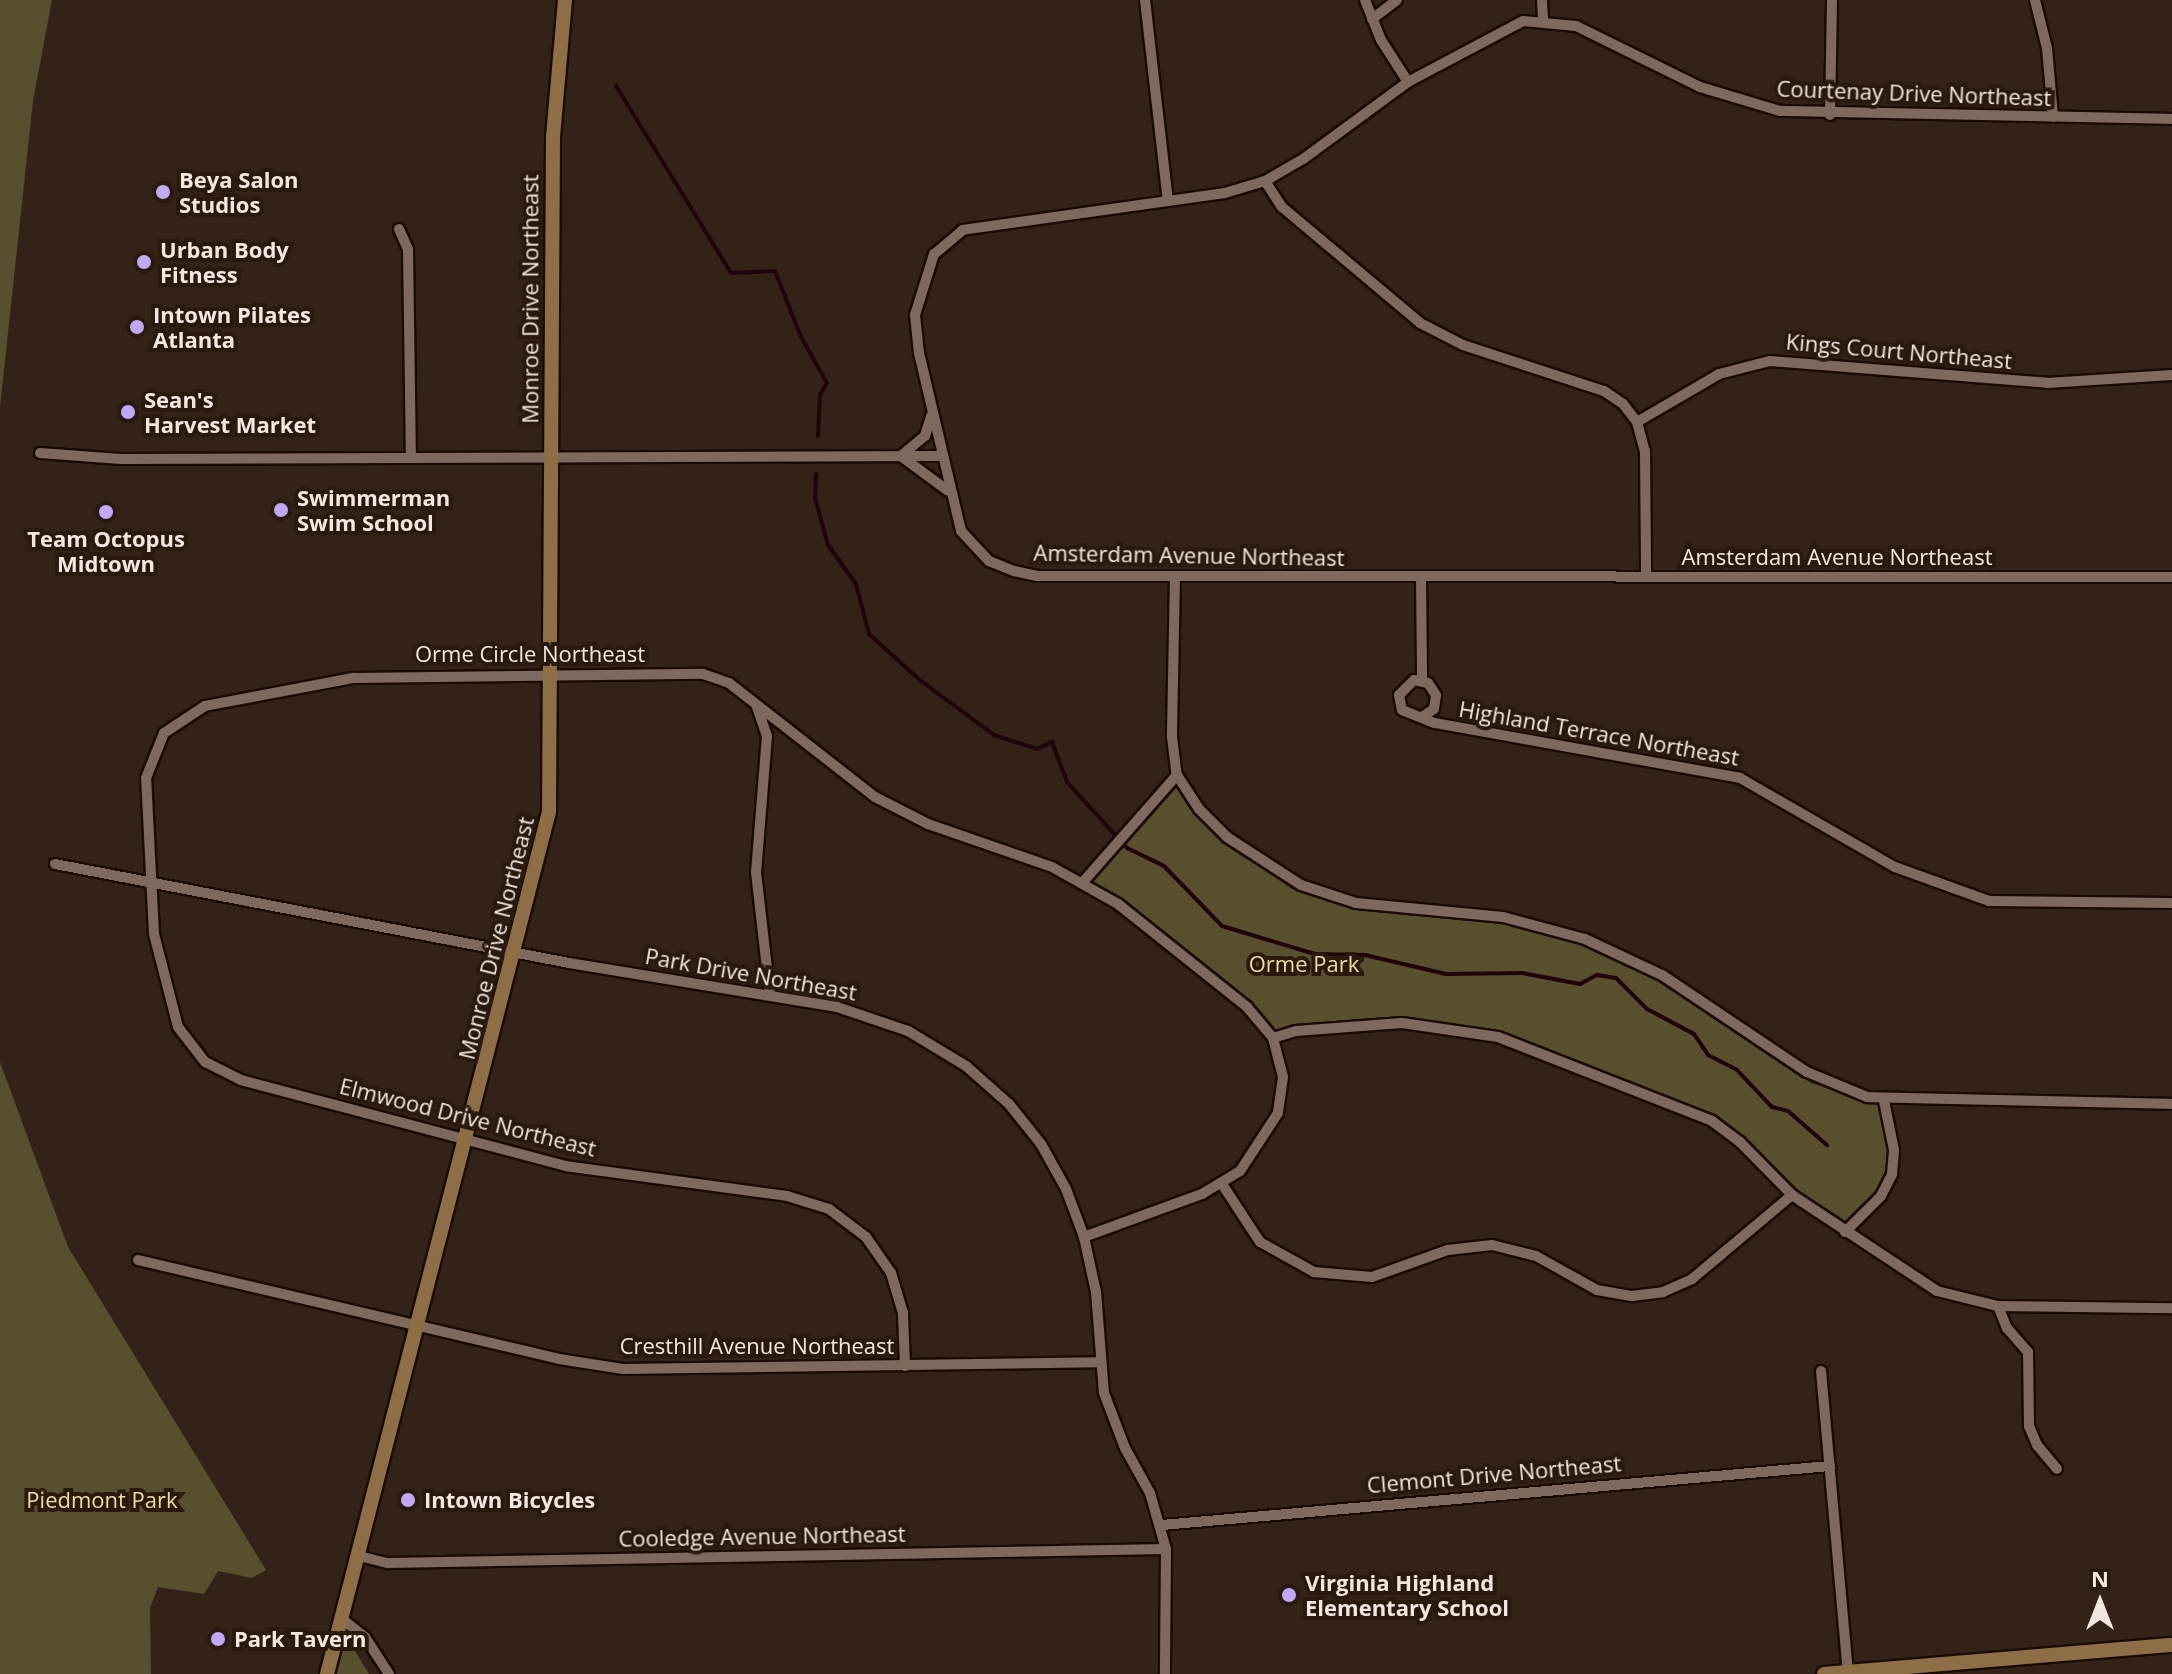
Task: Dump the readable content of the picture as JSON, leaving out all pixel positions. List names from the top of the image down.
{
  "streets": {
    "main road": ["Monroe Drive Northeast"],
    "street": [
      "Courtenay Drive Northeast",
      "Kings Court Northeast",
      "Amsterdam Avenue Northeast",
      "Orme Circle Northeast",
      "Highland Terrace Northeast",
      "Park Drive Northeast",
      "Elmwood Drive Northeast",
      "Cresthill Avenue Northeast",
      "Clemont Drive Northeast",
      "Cooledge Avenue Northeast"
    ]
  },
  "crossings": [
    ["Courtenay Drive Northeast", "Amsterdam Avenue Northeast"],
    ["Monroe Drive Northeast", "Orme Circle Northeast"],
    ["Monroe Drive Northeast", "Park Drive Northeast"],
    ["Monroe Drive Northeast", "Elmwood Drive Northeast"],
    ["Monroe Drive Northeast", "Cresthill Avenue Northeast"],
    ["Monroe Drive Northeast", "Cooledge Avenue Northeast"],
    ["Amsterdam Avenue Northeast", "Highland Terrace Northeast"],
    ["Orme Circle Northeast", "Park Drive Northeast"],
    ["Orme Circle Northeast", "Elmwood Drive Northeast"],
    ["Park Drive Northeast", "Elmwood Drive Northeast"],
    ["Park Drive Northeast", "Cresthill Avenue Northeast"],
    ["Park Drive Northeast", "Clemont Drive Northeast"],
    ["Park Drive Northeast", "Cooledge Avenue Northeast"],
    ["Elmwood Drive Northeast", "Cresthill Avenue Northeast"]
  ],
  "parks": ["Orme Park", "Piedmont Park"],
  "places": [
    "Beya Salon Studios",
    "Urban Body Fitness",
    "Intown Pilates Atlanta",
    "Sean's Harvest Market",
    "Swimmerman Swim School",
    "Team Octopus Midtown",
    "Intown Bicycles",
    "Virginia Highland Elementary School",
    "Park Tavern"
  ],
  "north": "top"
}
